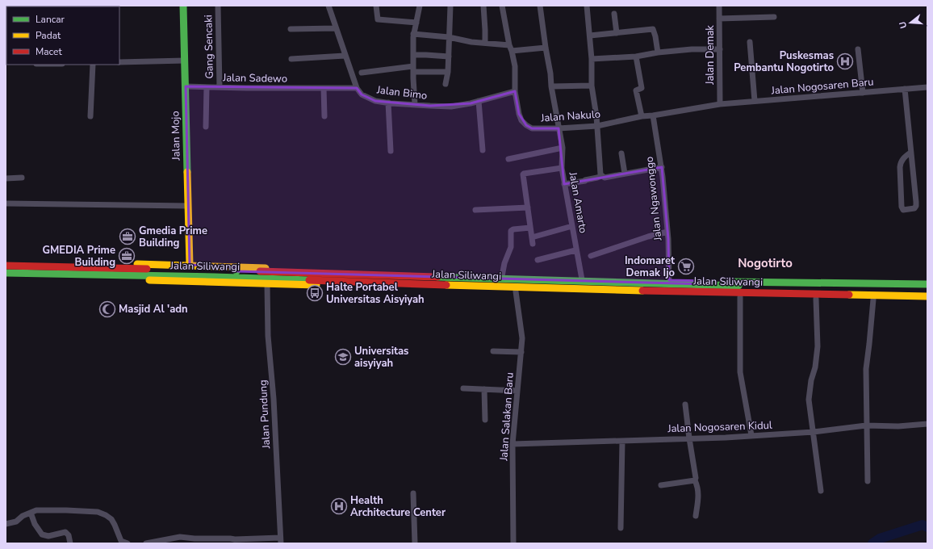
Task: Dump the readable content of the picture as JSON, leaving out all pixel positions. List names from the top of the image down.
{
  "streets": {
    "main road": ["Jalan Mojo", "Jalan Siliwangi"],
    "street": [
      "Gang Sencaki",
      "Jalan Demak",
      "Jalan Sadewo",
      "Jalan Nogosaren Baru",
      "Jalan Bimo",
      "Jalan Nakulo",
      "Jalan Ngawonggo",
      "Jalan Amarto",
      "Jalan Pundung",
      "Jalan Salakan Baru",
      "Jalan Nogosaren Kidul"
    ]
  },
  "crossings": [
    ["Gang Sencaki", "Jalan Sadewo"],
    ["Jalan Demak", "Jalan Nogosaren Baru"],
    ["Jalan Demak", "Jalan Nakulo"],
    ["Jalan Sadewo", "Jalan Bimo"],
    ["Jalan Sadewo", "Jalan Mojo"],
    ["Jalan Nogosaren Baru", "Jalan Nakulo"],
    ["Jalan Bimo", "Jalan Nakulo"],
    ["Jalan Nakulo", "Jalan Ngawonggo"],
    ["Jalan Nakulo", "Jalan Amarto"],
    ["Jalan Salakan Baru", "Jalan Nogosaren Kidul"]
  ],
  "districts": ["Nogotirto"],
  "places": {
    "hospital": ["Puskesmas Pembantu Nogotirto", "Health Architecture Center"],
    "office": ["Gmedia Prime Building", "GMEDIA Prime Building"],
    "supermarket": ["Indomaret Demak Ijo"],
    "bus stop": ["Halte Portabel Universitas Aisyiyah"],
    "mosque": ["Masjid Al 'adn"],
    "school or university": ["Universitas aisyiyah"]
  },
  "legend": ["Lancar", "Padat", "Macet"],
  "north": "left"
}
